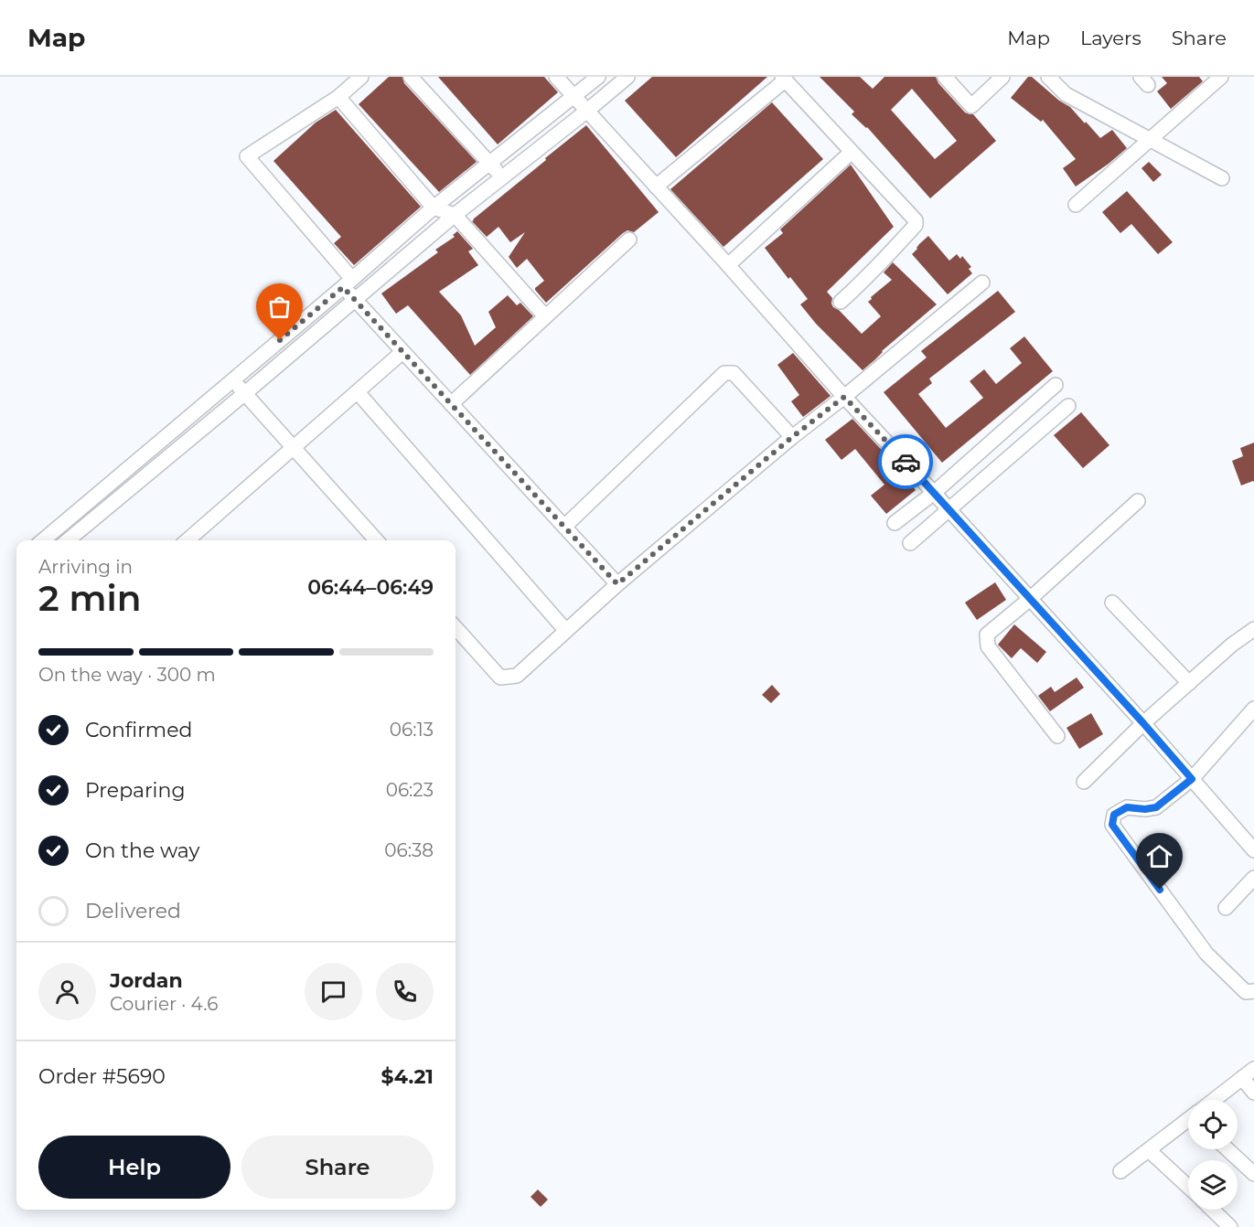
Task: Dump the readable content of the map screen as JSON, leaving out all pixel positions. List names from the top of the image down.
{
  "page": {
    "header": "Map",
    "nav": ["Map", "Layers", "Share"],
    "heading": ["2 min", "Arriving in", "06:44–06:49"],
    "panel": [
      "Jordan",
      "Courier · 4.6",
      "Order #5690",
      "$4.21"
    ],
    "bar": "On the way · 300 m",
    "list": [
      ["Confirmed", "06:13"],
      ["Preparing", "06:23"],
      ["On the way", "06:38"],
      "Delivered"
    ],
    "buttons": ["Help", "Share"]
  }
}
